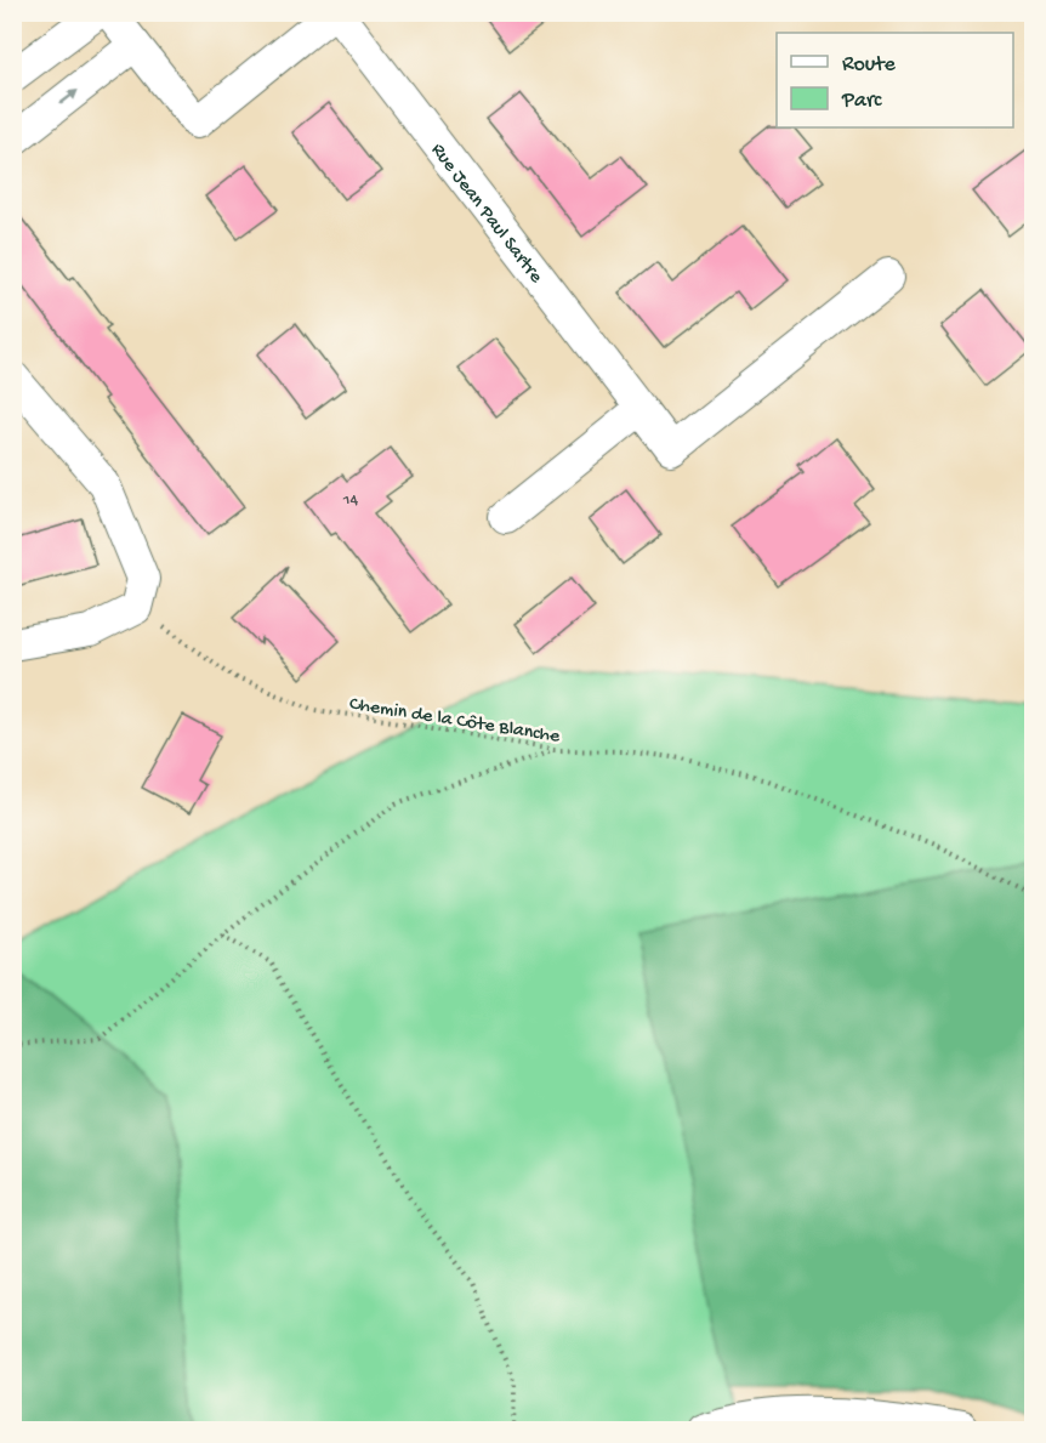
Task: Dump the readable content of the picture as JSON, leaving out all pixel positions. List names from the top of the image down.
{
  "streets": {
    "street": ["Rue Jean Paul Sartre"],
    "path": ["Chemin de la Côte Blanche"]
  },
  "house_numbers": ["14"],
  "legend": ["Route", "Parc"]
}
